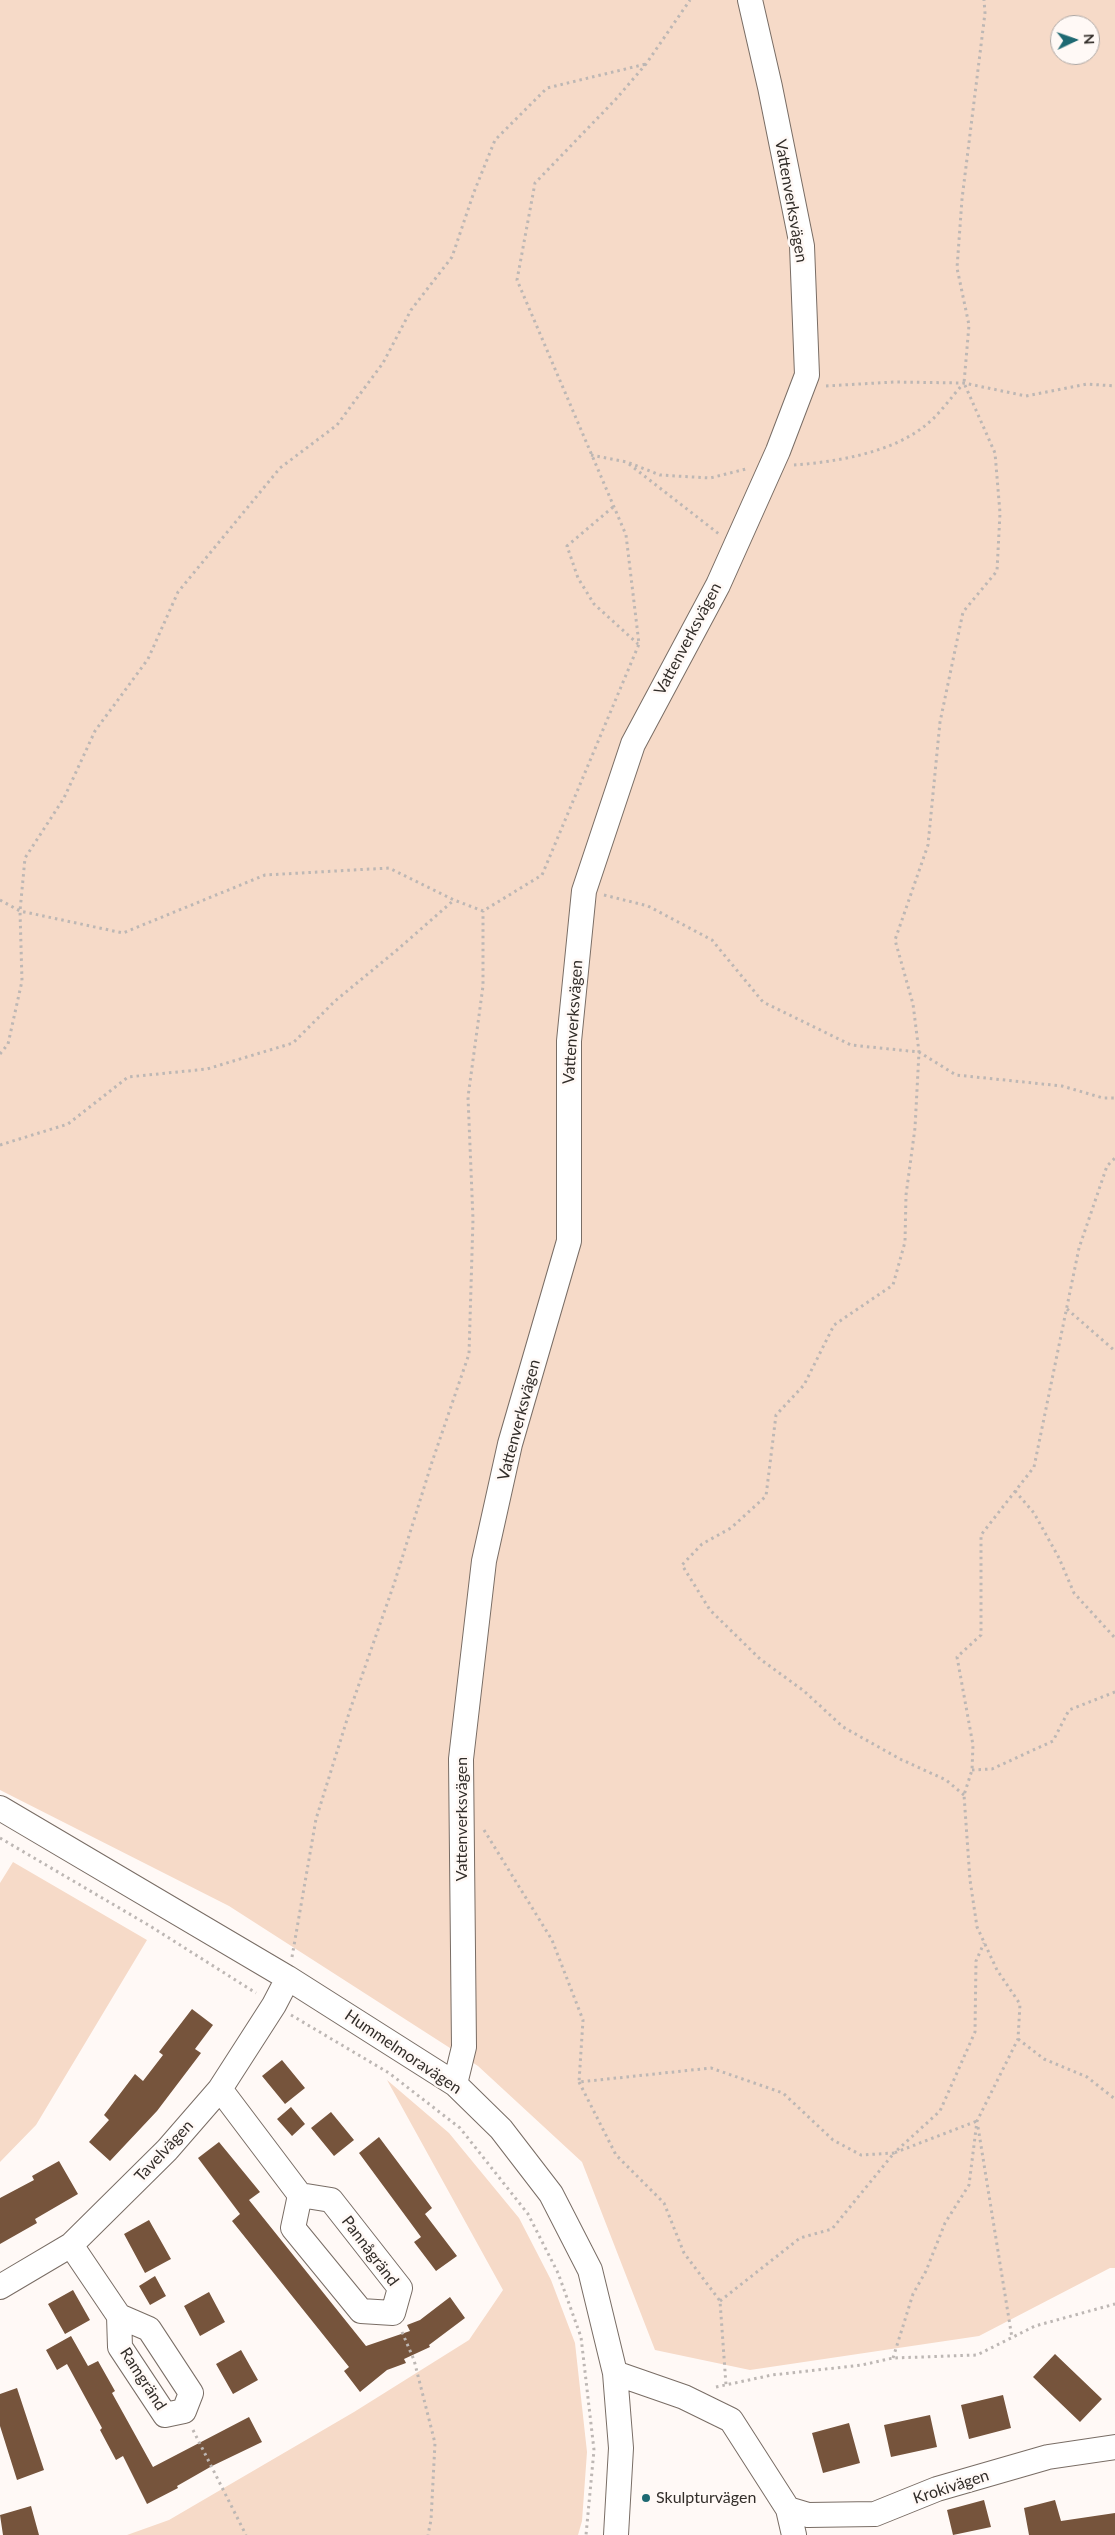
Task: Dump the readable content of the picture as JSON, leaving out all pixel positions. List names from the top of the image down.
{
  "streets": {
    "street": [
      "Vattenverksvägen",
      "Hummelmoravägen",
      "Tavelvägen",
      "Pannågränd",
      "Ramgränd",
      "Krokivägen"
    ]
  },
  "crossings": [
    ["Vattenverksvägen", "Hummelmoravägen"],
    ["Hummelmoravägen", "Tavelvägen"]
  ],
  "places": ["Skulpturvägen"],
  "north": "right"
}
